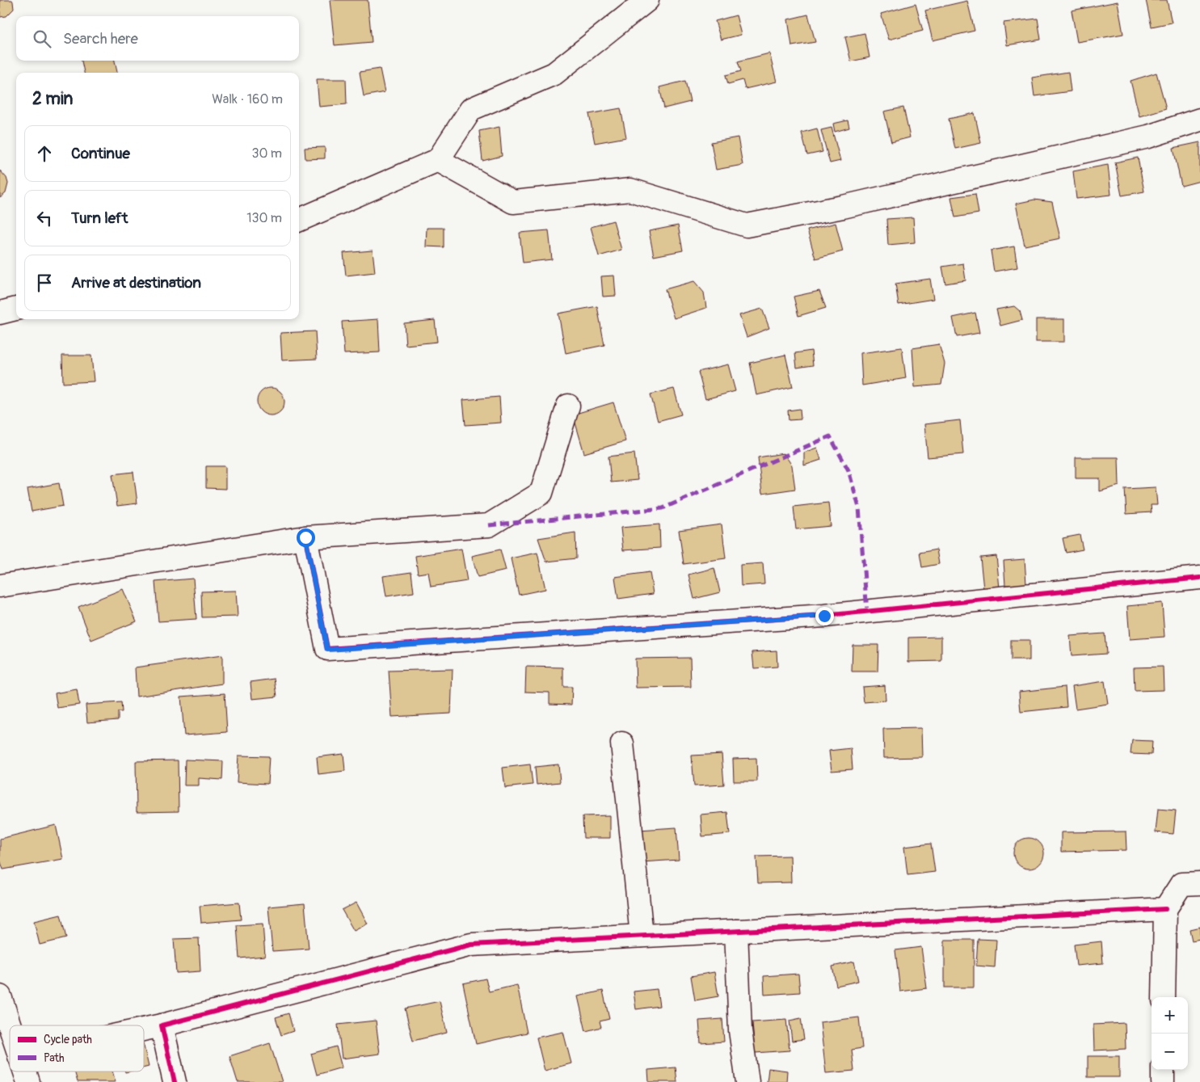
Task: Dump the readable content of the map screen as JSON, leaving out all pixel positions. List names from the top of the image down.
{
  "legend": ["Cycle path", "Path"],
  "page": {
    "search": "Search here",
    "heading": ["2 min", "Walk · 160 m"],
    "list": [
      ["Continue", "30 m"],
      ["Turn left", "130 m"],
      "Arrive at destination"
    ],
    "map_buttons": ["+", "−"]
  }
}
